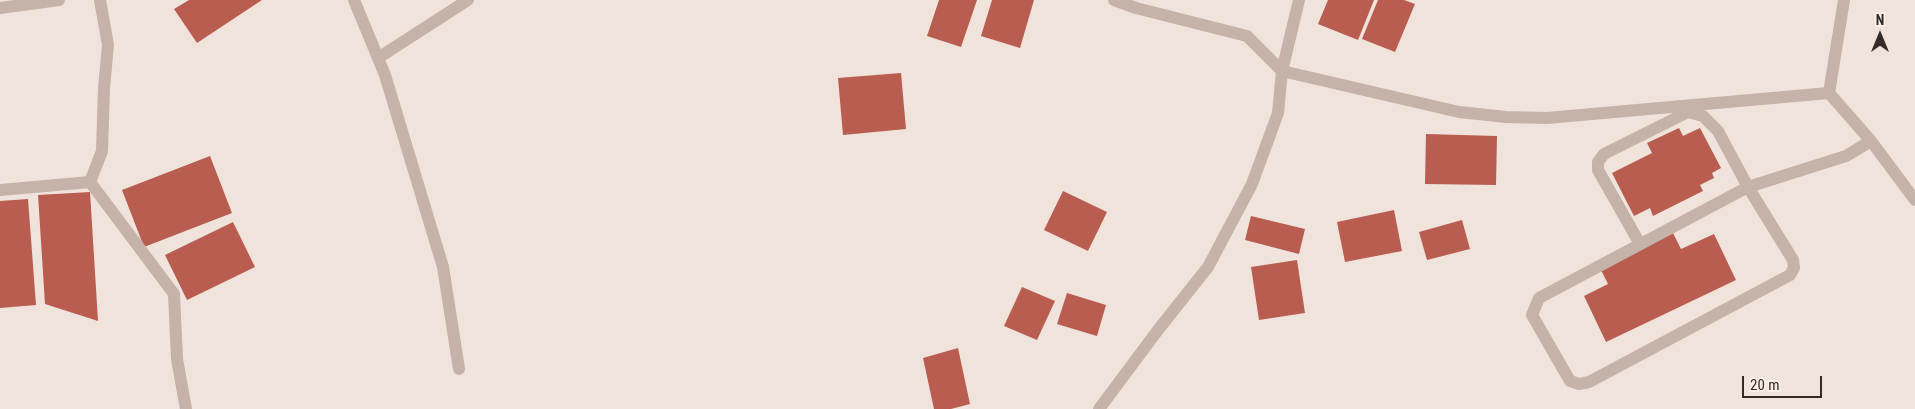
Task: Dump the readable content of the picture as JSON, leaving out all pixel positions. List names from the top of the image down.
{
  "scale_bar": "20 m",
  "north": "top"
}
